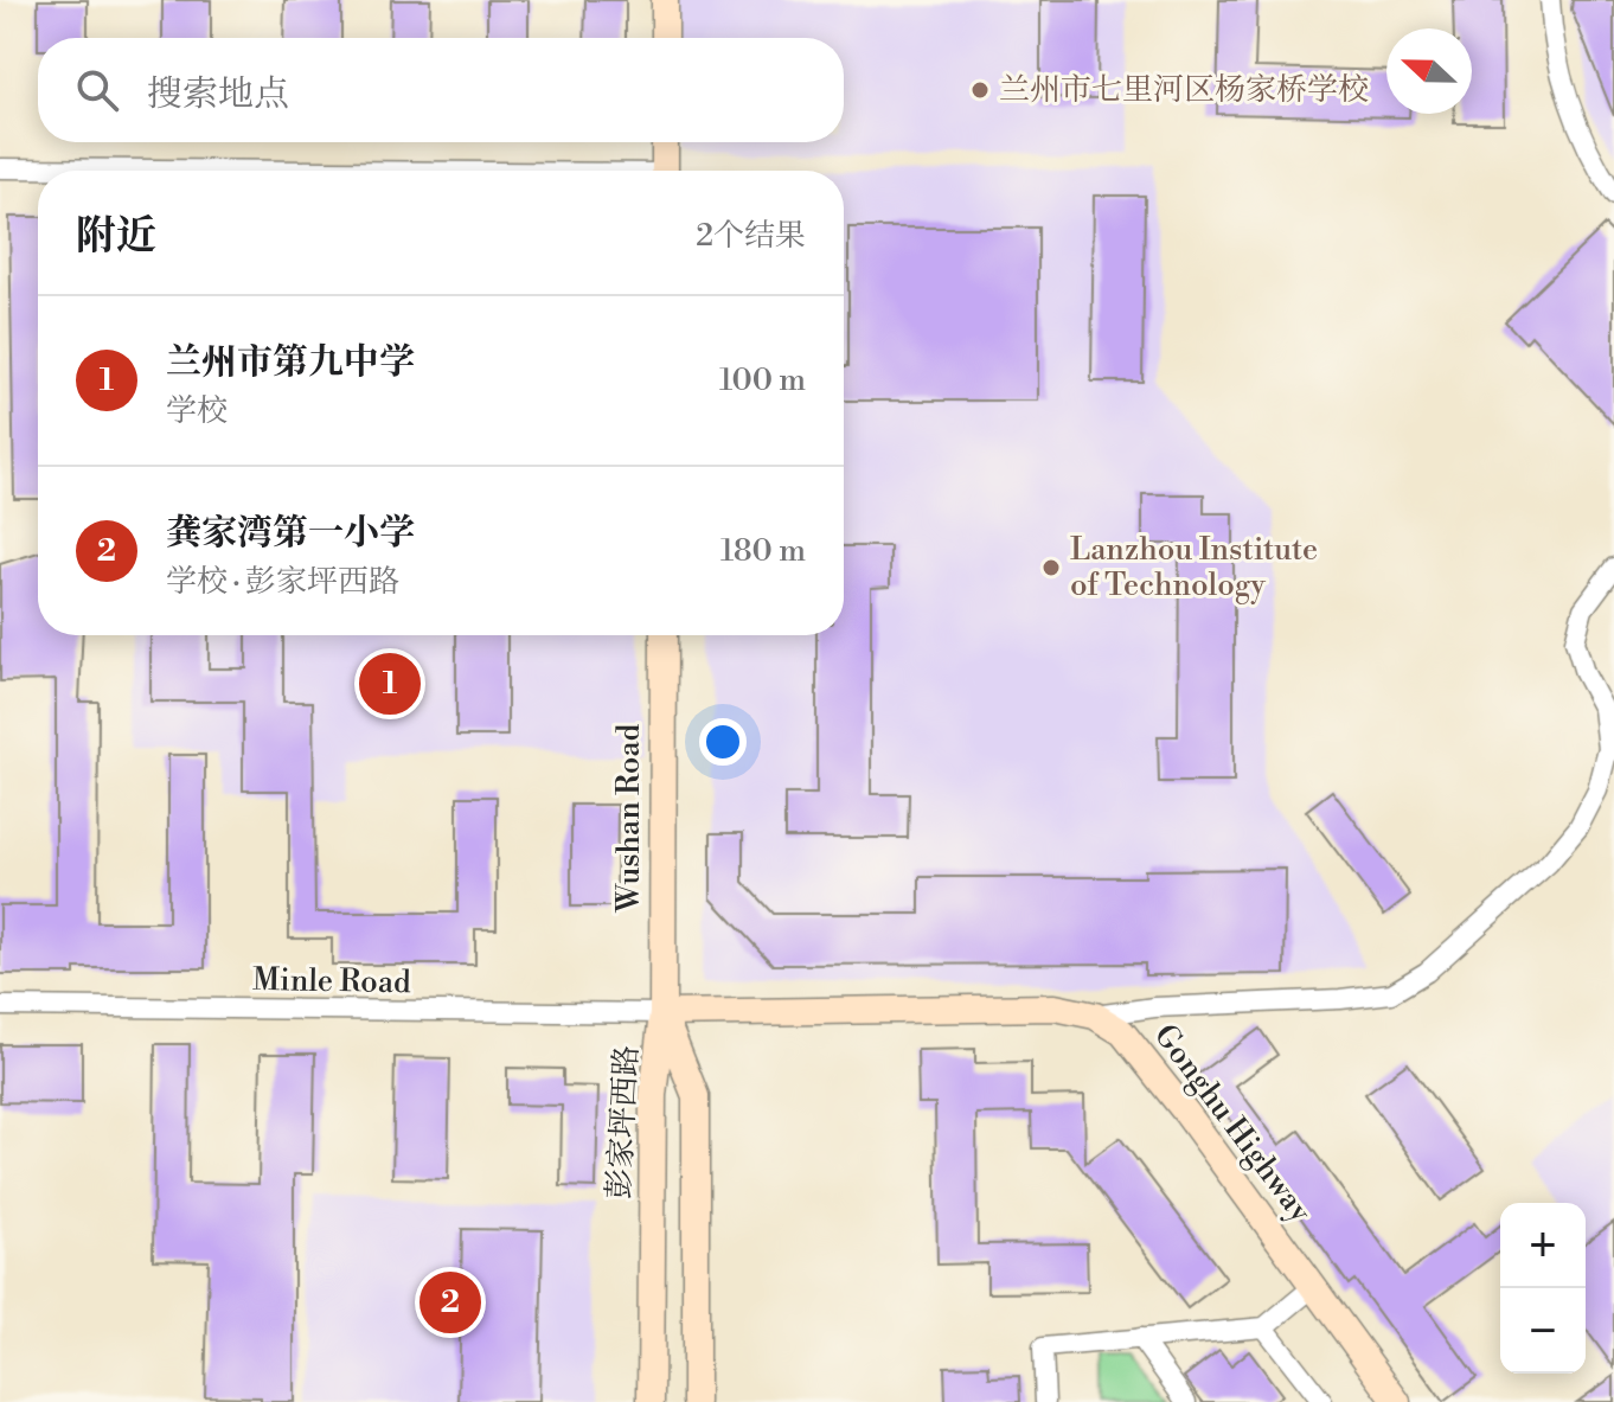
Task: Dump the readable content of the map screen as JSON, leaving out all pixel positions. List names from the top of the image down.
{
  "streets": {
    "main road": ["Wushan Road", "彭家坪西路", "Gonghu Highway"],
    "street": ["Minle Road"]
  },
  "crossings": [
    ["Wushan Road", "Minle Road"],
    ["Wushan Road", "彭家坪西路"],
    ["Wushan Road", "Gonghu Highway"],
    ["Minle Road", "彭家坪西路"],
    ["Minle Road", "Gonghu Highway"],
    ["彭家坪西路", "Gonghu Highway"]
  ],
  "places": ["兰州市七里河区杨家桥学校", "Lanzhou Institute of Technology"],
  "north": "left",
  "page": {
    "search": "搜索地点",
    "heading": ["附近", "2个结果"],
    "list": [
      {
        "mark": "1",
        "name": "兰州市第九中学",
        "note": "学校",
        "value": "100 m"
      },
      {
        "mark": "2",
        "name": "龚家湾第一小学",
        "note": "学校 · 彭家坪西路",
        "value": "180 m"
      }
    ],
    "pins": ["1", "2"],
    "map_buttons": ["+", "−"]
  }
}
